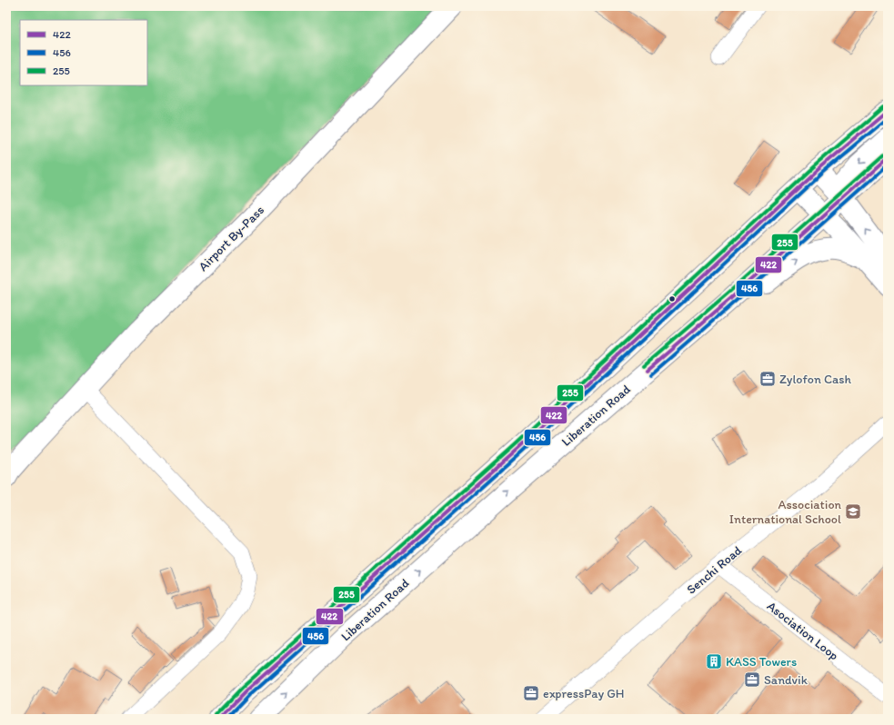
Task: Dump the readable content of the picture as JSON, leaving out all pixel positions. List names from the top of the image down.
{
  "streets": {
    "main road": ["Airport By-Pass", "Liberation Road"],
    "street": ["Senchi Road", "Asociation Loop"]
  },
  "crossings": [
    ["Senchi Road", "Asociation Loop"]
  ],
  "places": {
    "office": ["Zylofon Cash", "Sandvik", "expressPay GH"],
    "school or university": ["Association International School"],
    "building": ["KASS Towers"]
  },
  "lines": ["transit line 255", "transit line 422", "transit line 456"],
  "legend": ["422", "456", "255"]
}
